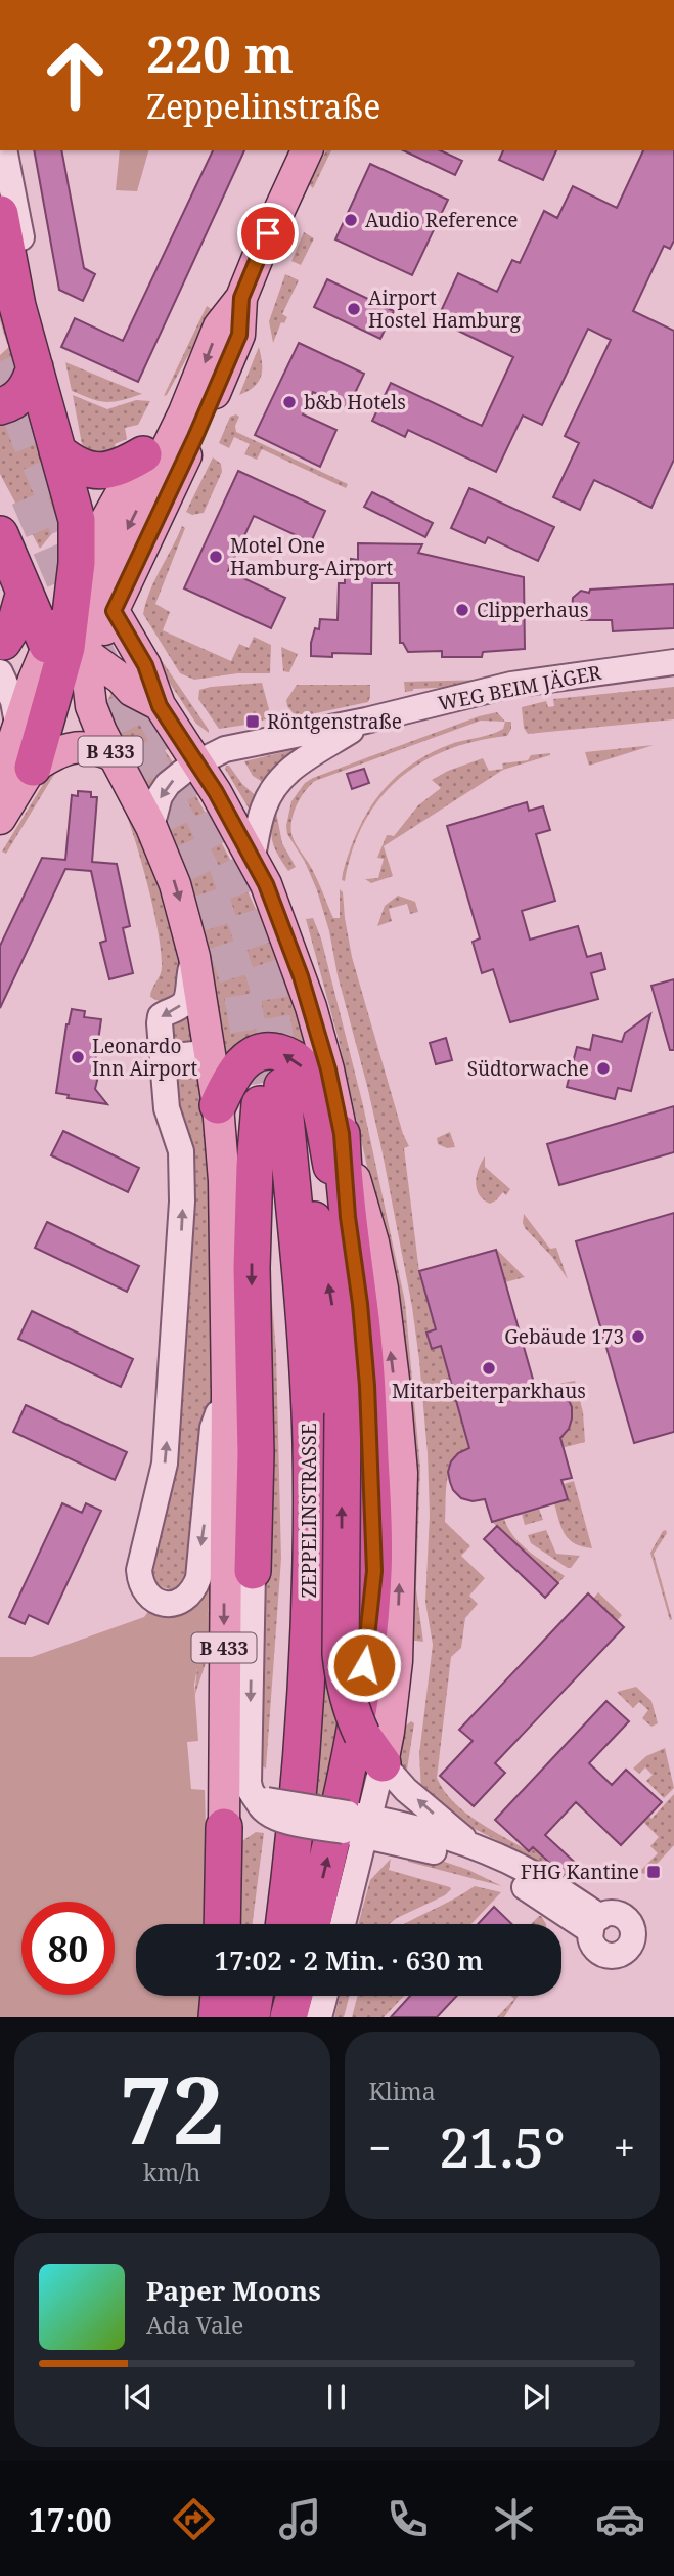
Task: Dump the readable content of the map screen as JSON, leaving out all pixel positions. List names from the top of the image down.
{
  "streets": {
    "highway": ["B 433", "ZEPPELINSTRASSE"],
    "street": ["WEG BEIM JÄGER"]
  },
  "crossings": [
    ["WEG BEIM JÄGER", "B 433"]
  ],
  "places": {
    "other": [
      "Audio Reference",
      "Airport Hostel Hamburg",
      "b&b Hotels",
      "Motel One Hamburg-Airport",
      "Clipperhaus",
      "Leonardo Inn Airport",
      "Südtorwache",
      "Gebäude 173",
      "Mitarbeiterparkhaus"
    ],
    "transit": ["Röntgenstraße", "FHG Kantine"]
  },
  "page": {
    "turn": ["220 m", "Zeppelinstraße"],
    "limit": "80",
    "trip": "17:02 · 2 Min. · 630 m",
    "tile": [
      ["72", "km/h"],
      "Klima"
    ],
    "heat": ["−", "21.5°", "+"],
    "song": ["Paper Moons", "Ada Vale"],
    "tabs": "17:00"
  }
}
